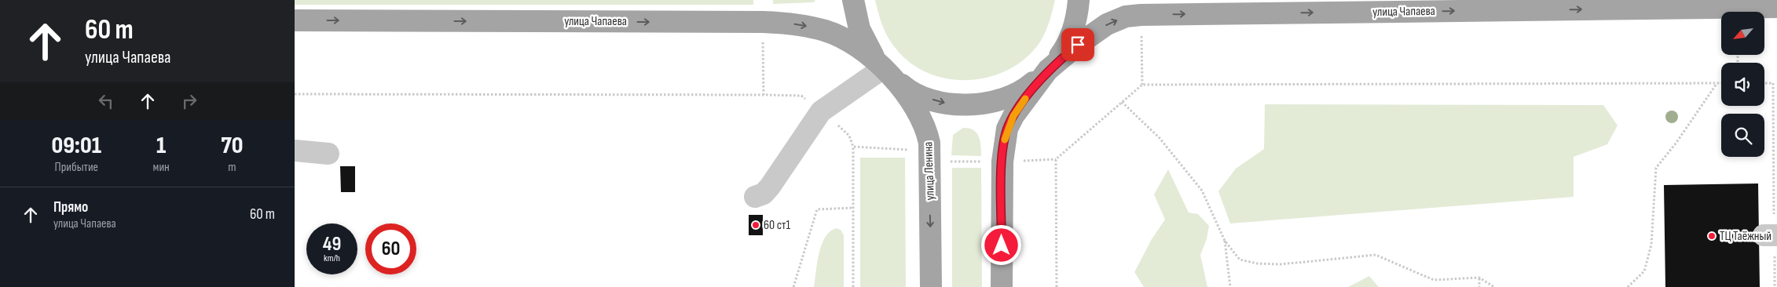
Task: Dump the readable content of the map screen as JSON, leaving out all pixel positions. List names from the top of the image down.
{
  "streets": {
    "main road": ["улица Чапаева", "улица Ленина"]
  },
  "crossings": [
    ["улица Чапаева", "улица Ленина"]
  ],
  "one_way": ["улица Чапаева"],
  "places": ["60 ст1", "ТЦ Таёжный"],
  "north": "bottom left",
  "page": {
    "turn": ["60 m", "улица Чапаева"],
    "eta": [
      "09:01",
      "Прибытие",
      "1",
      "мин",
      "70",
      "m"
    ],
    "list": [
      {
        "name": "Прямо",
        "note": "улица Чапаева",
        "value": "60 m"
      }
    ],
    "speed": "49 km/h",
    "limit": "60"
  }
}
